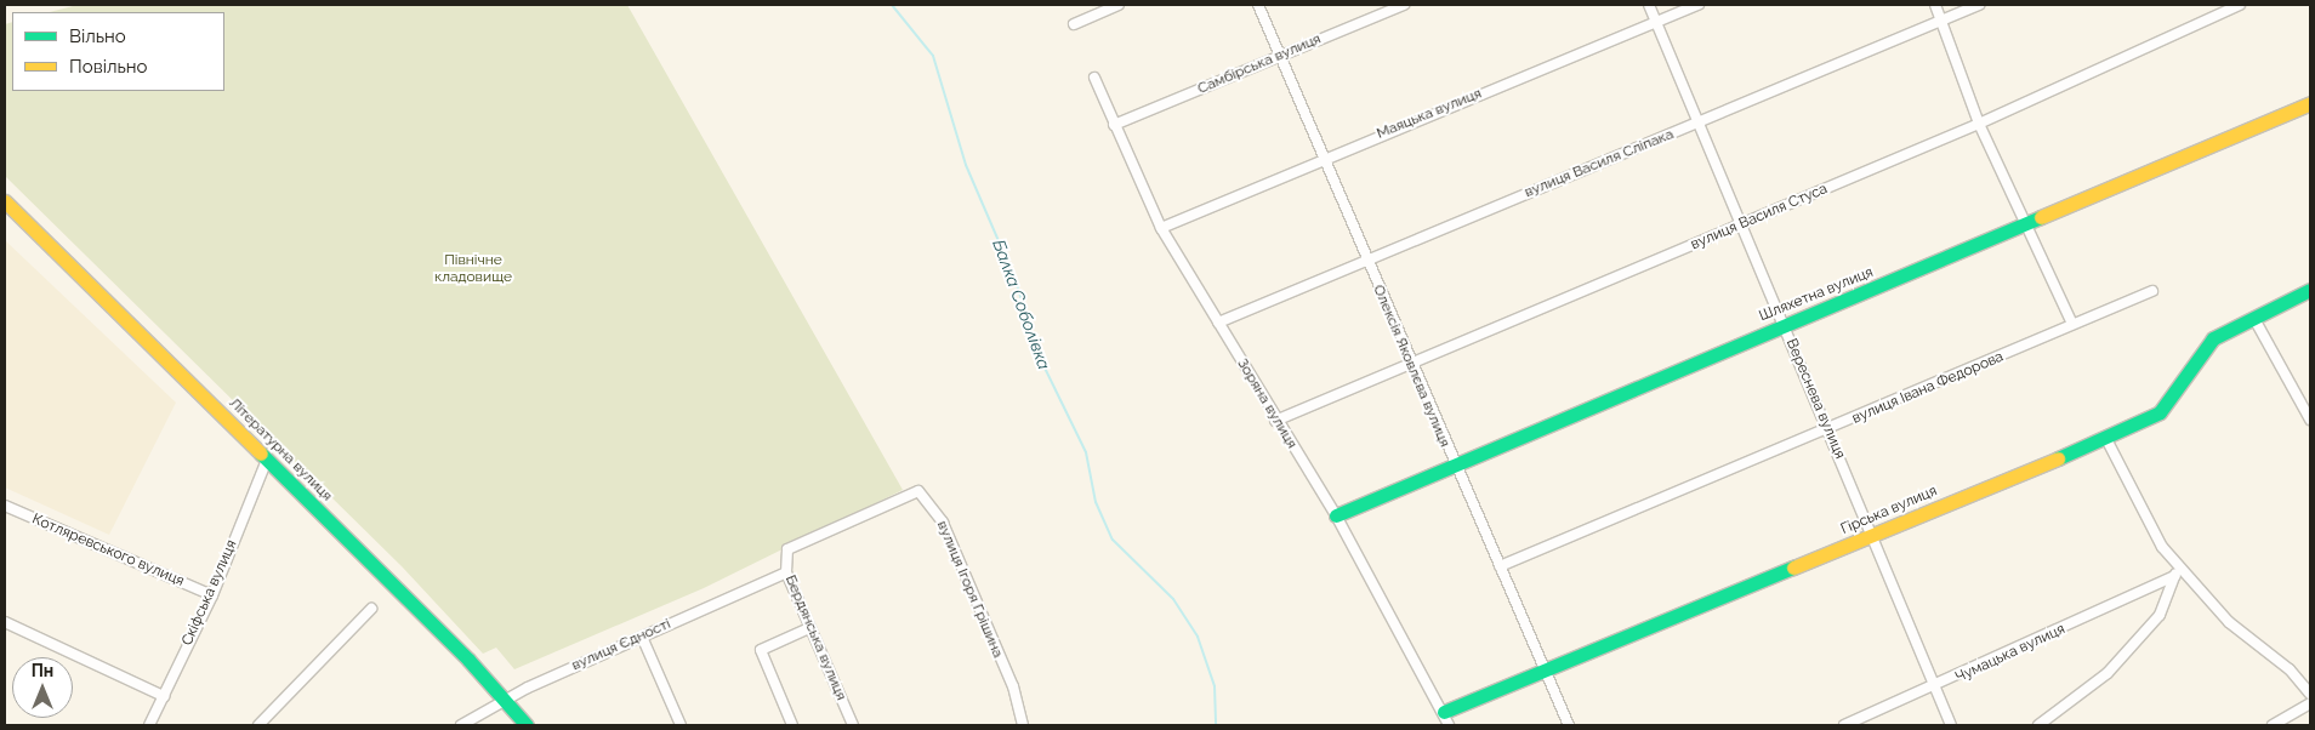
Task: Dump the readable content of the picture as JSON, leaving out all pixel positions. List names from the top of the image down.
{
  "streets": {
    "street": [
      "Самбірська вулиця",
      "Маяцька вулиця",
      "вулиця Василя Сліпака",
      "вулиця Василя Стуса",
      "Шляхетна вулиця",
      "Олексія Яковлєва вулиця",
      "вулиця Івана Федорова",
      "Вереснева вулиця",
      "Зоряна вулиця",
      "Літературна вулиця",
      "Гірська вулиця",
      "Котляревського вулиця",
      "вулиця Ігоря Грішина",
      "Скіфська вулиця",
      "Бердянська вулиця",
      "вулиця Єдності",
      "Чумацька вулиця"
    ]
  },
  "crossings": [
    ["Самбірська вулиця", "Олексія Яковлєва вулиця"],
    ["Самбірська вулиця", "Зоряна вулиця"],
    ["Маяцька вулиця", "Олексія Яковлєва вулиця"],
    ["Маяцька вулиця", "Вереснева вулиця"],
    ["Маяцька вулиця", "Зоряна вулиця"],
    ["вулиця Василя Сліпака", "Олексія Яковлєва вулиця"],
    ["вулиця Василя Сліпака", "Вереснева вулиця"],
    ["вулиця Василя Сліпака", "Зоряна вулиця"],
    ["вулиця Василя Стуса", "Олексія Яковлєва вулиця"],
    ["вулиця Василя Стуса", "Вереснева вулиця"],
    ["вулиця Василя Стуса", "Зоряна вулиця"],
    ["Шляхетна вулиця", "Олексія Яковлєва вулиця"],
    ["Шляхетна вулиця", "Вереснева вулиця"],
    ["Шляхетна вулиця", "Зоряна вулиця"],
    ["Олексія Яковлєва вулиця", "вулиця Івана Федорова"],
    ["Олексія Яковлєва вулиця", "Гірська вулиця"],
    ["вулиця Івана Федорова", "Вереснева вулиця"],
    ["Вереснева вулиця", "Гірська вулиця"],
    ["Вереснева вулиця", "Чумацька вулиця"],
    ["Зоряна вулиця", "Гірська вулиця"],
    ["Літературна вулиця", "Скіфська вулиця"],
    ["Літературна вулиця", "вулиця Єдності"],
    ["Котляревського вулиця", "Скіфська вулиця"],
    ["вулиця Ігоря Грішина", "Бердянська вулиця"],
    ["Бердянська вулиця", "вулиця Єдності"]
  ],
  "water": ["Балка Соболівка"],
  "parks": ["Північне кладовище"],
  "legend": ["Вільно", "Повільно"],
  "north": "top"
}
